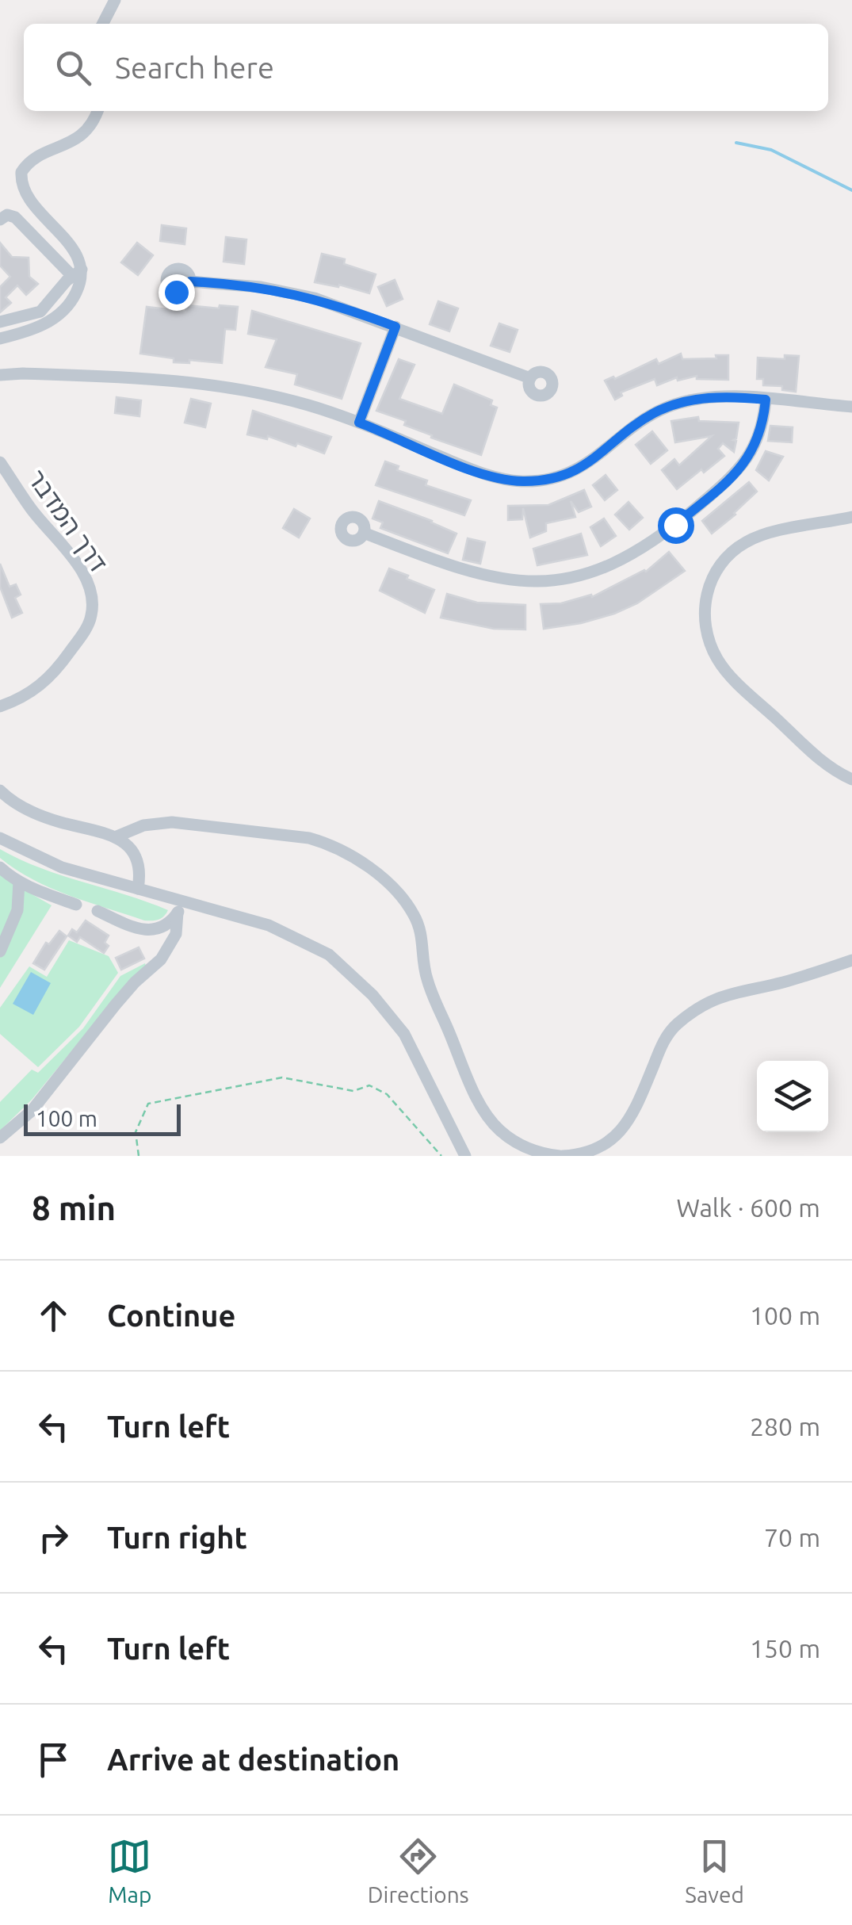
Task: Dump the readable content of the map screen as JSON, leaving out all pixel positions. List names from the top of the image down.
{
  "streets": {
    "street": ["דרך המדבר"]
  },
  "scale_bar": "100 m",
  "page": {
    "search": "Search here",
    "scale": "100 m",
    "heading": ["8 min", "Walk · 600 m"],
    "list": [
      ["Continue", "100 m"],
      ["Turn left", "280 m"],
      ["Turn right", "70 m"],
      ["Turn left", "150 m"],
      "Arrive at destination"
    ],
    "nav": ["Map", "Directions", "Saved"]
  }
}
